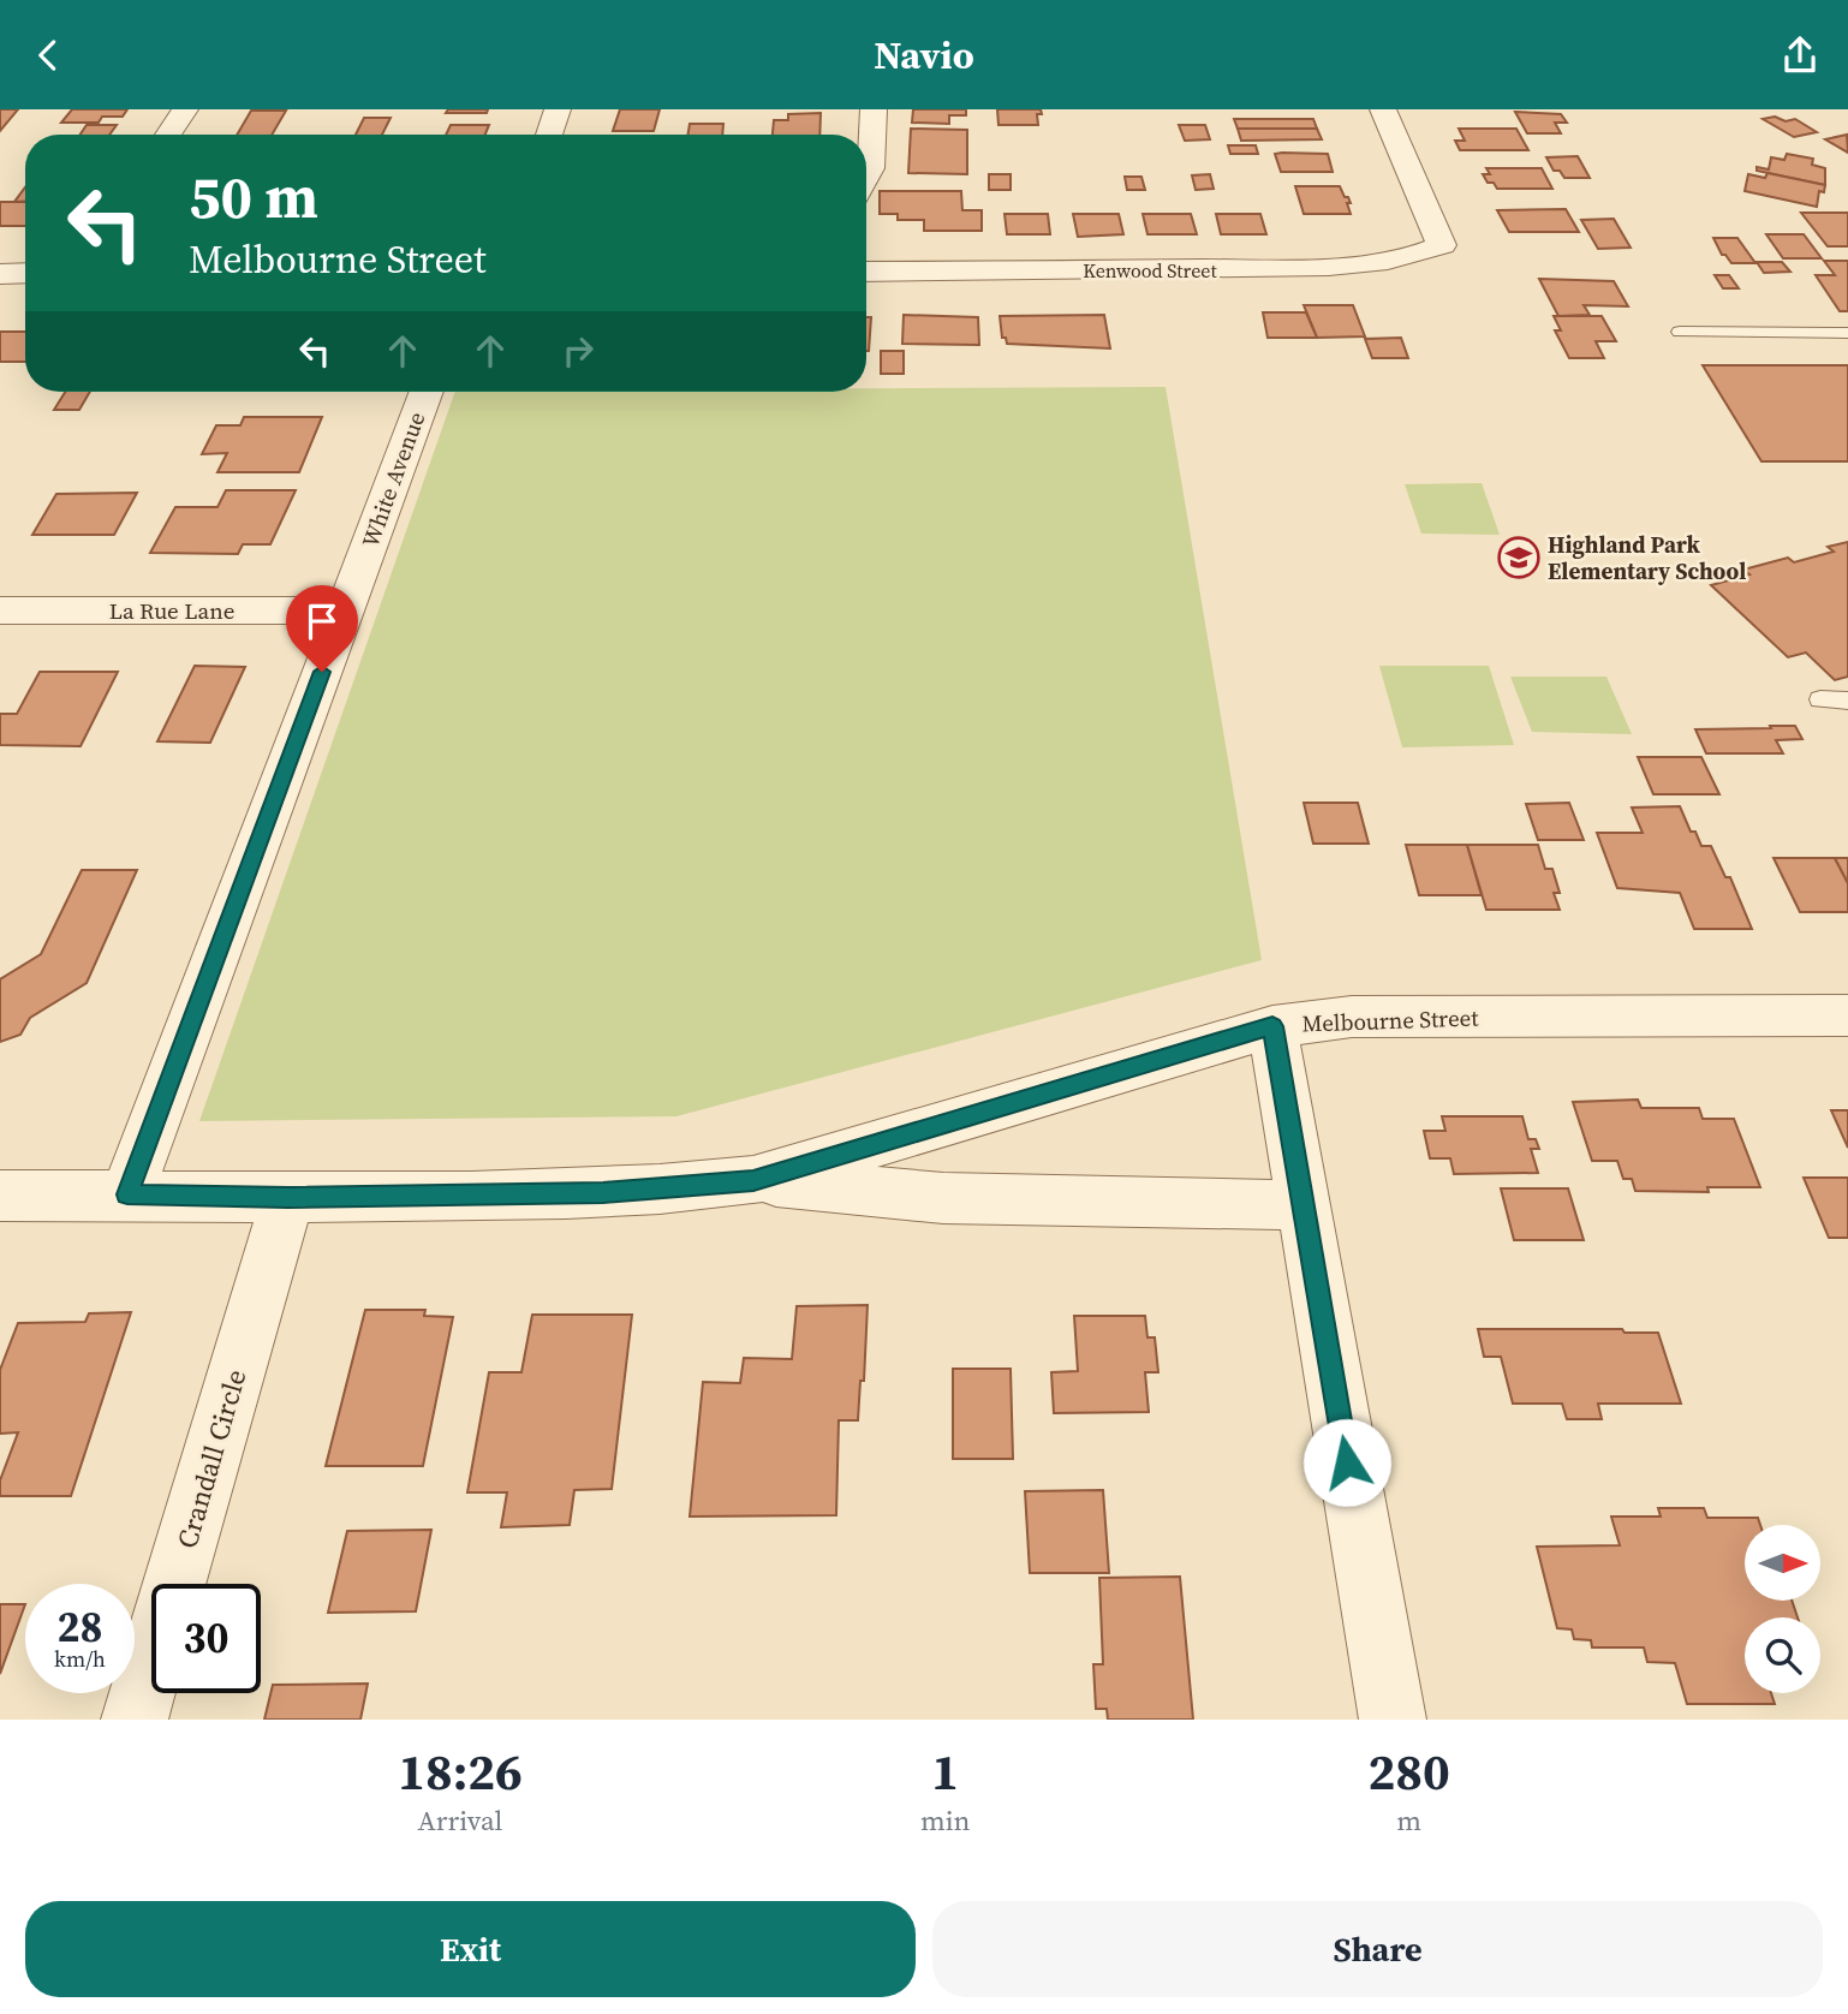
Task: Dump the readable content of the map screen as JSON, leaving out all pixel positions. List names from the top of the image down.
{
  "streets": {
    "street": [
      "Kenwood Street",
      "White Avenue",
      "La Rue Lane",
      "Melbourne Street",
      "Crandall Circle"
    ]
  },
  "crossings": [
    ["White Avenue", "La Rue Lane"],
    ["White Avenue", "Melbourne Street"],
    ["Melbourne Street", "Crandall Circle"]
  ],
  "places": {
    "school or university": ["Highland Park Elementary School"]
  },
  "north": "right",
  "page": {
    "header": "Navio",
    "turn": ["50 m", "Melbourne Street"],
    "speed": "28 km/h",
    "limit": "30",
    "eta": [
      "18:26",
      "Arrival",
      "1",
      "min",
      "280",
      "m"
    ],
    "buttons": ["Exit", "Share"]
  }
}
